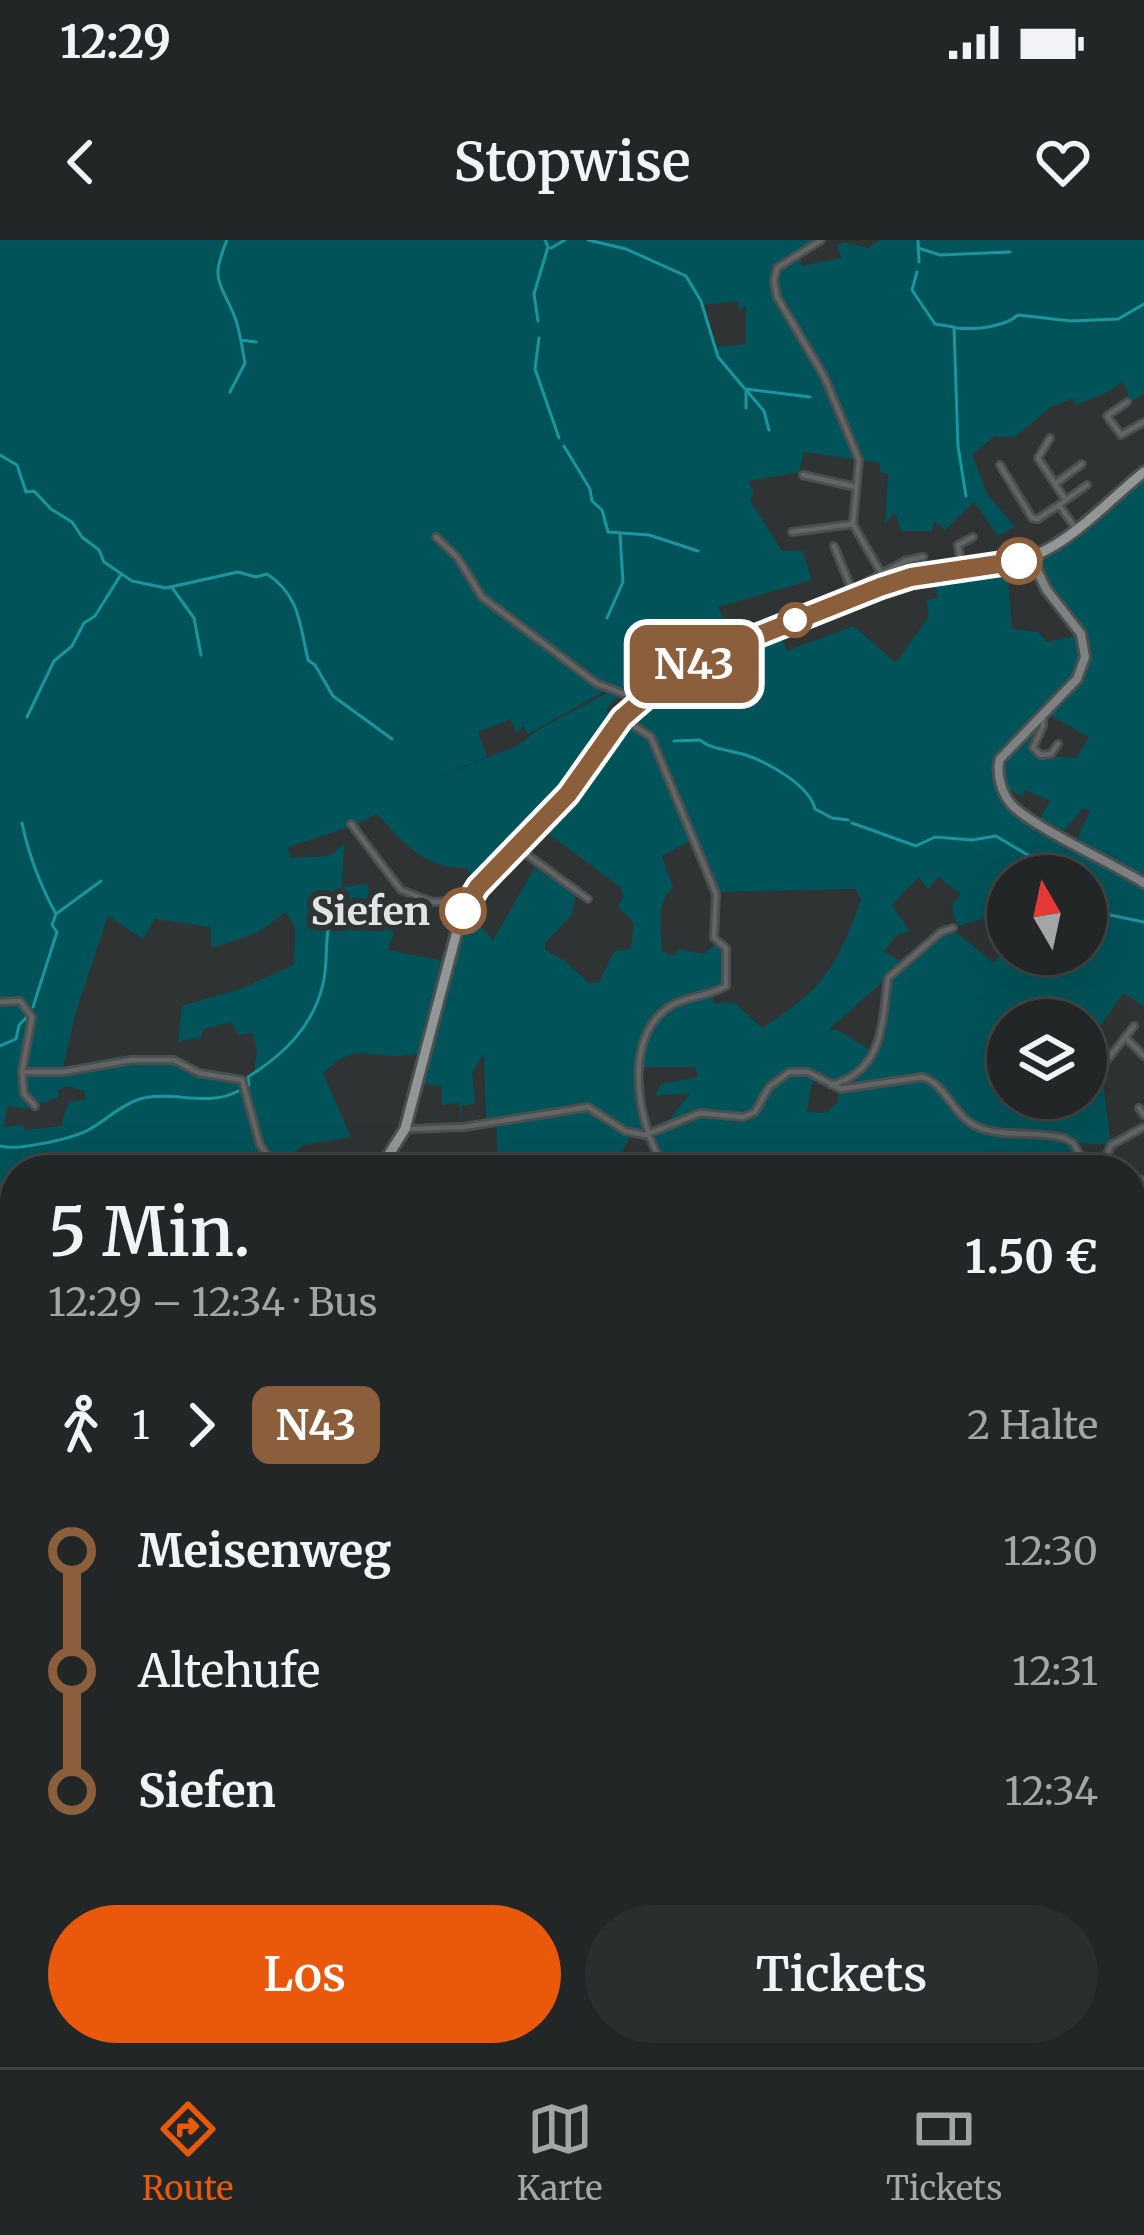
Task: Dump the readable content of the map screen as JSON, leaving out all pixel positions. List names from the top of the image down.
{
  "places": ["Siefen"],
  "lines": ["bus line N43"],
  "north": "top",
  "page": {
    "status": "12:29",
    "header": "Stopwise",
    "on_map": "N43",
    "heading": ["5 Min.", "12:29 – 12:34 · Bus", "1.50 €"],
    "legs": ["1", "N43", "2 Halte"],
    "list": [
      {
        "name": "Meisenweg",
        "value": "12:30"
      },
      {
        "name": "Altehufe",
        "value": "12:31"
      },
      {
        "name": "Siefen",
        "value": "12:34"
      }
    ],
    "buttons": ["Los", "Tickets"],
    "tabs": ["Route", "Karte", "Tickets"]
  }
}
